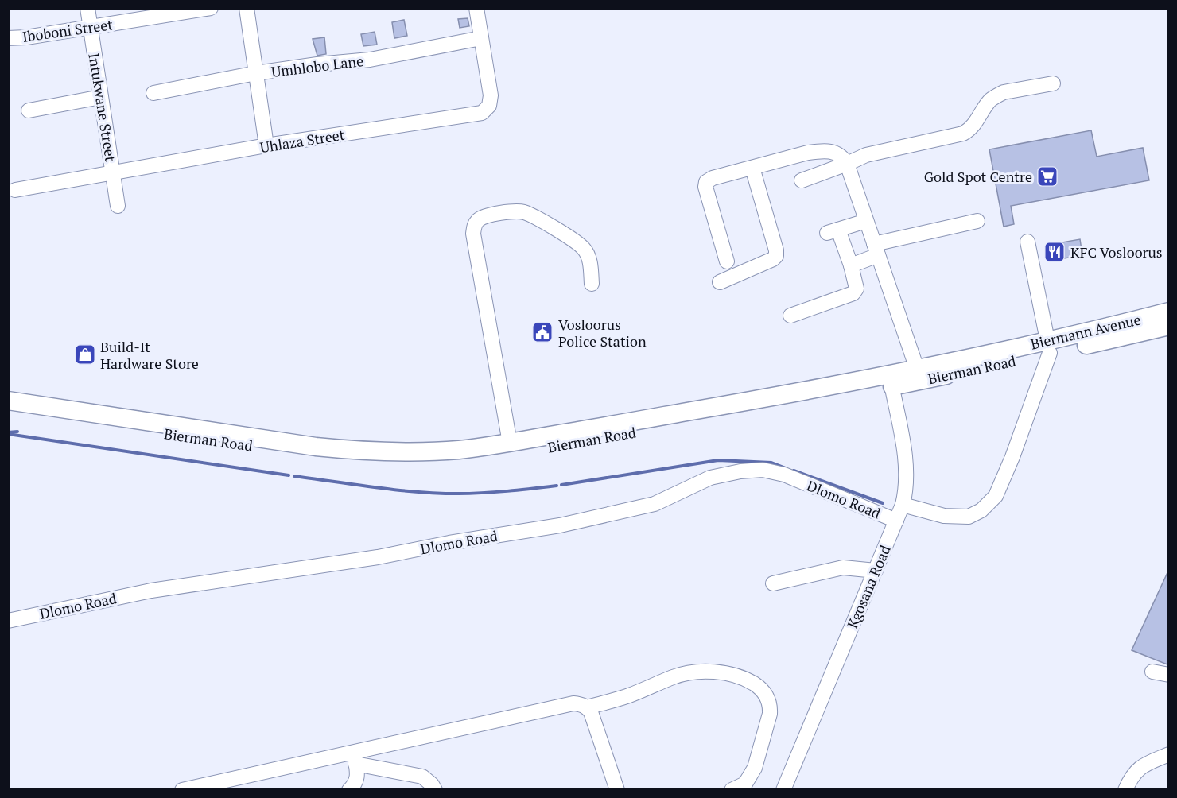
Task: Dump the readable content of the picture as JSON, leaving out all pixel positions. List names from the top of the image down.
{
  "streets": {
    "main road": ["Biermann Avenue", "Bierman Road"],
    "street": [
      "Iboboni Street",
      "Umhlobo Lane",
      "Intukwane Street",
      "Uhlaza Street",
      "Dlomo Road",
      "Kgosana Road"
    ]
  },
  "crossings": [
    ["Iboboni Street", "Intukwane Street"],
    ["Umhlobo Lane", "Uhlaza Street"],
    ["Intukwane Street", "Uhlaza Street"],
    ["Biermann Avenue", "Bierman Road"],
    ["Biermann Avenue", "Kgosana Road"],
    ["Bierman Road", "Kgosana Road"],
    ["Dlomo Road", "Kgosana Road"]
  ],
  "places": {
    "supermarket": ["Gold Spot Centre"],
    "restaurant": ["KFC Vosloorus"],
    "public building": ["Vosloorus Police Station"],
    "shop": ["Build-It Hardware Store"]
  }
}
